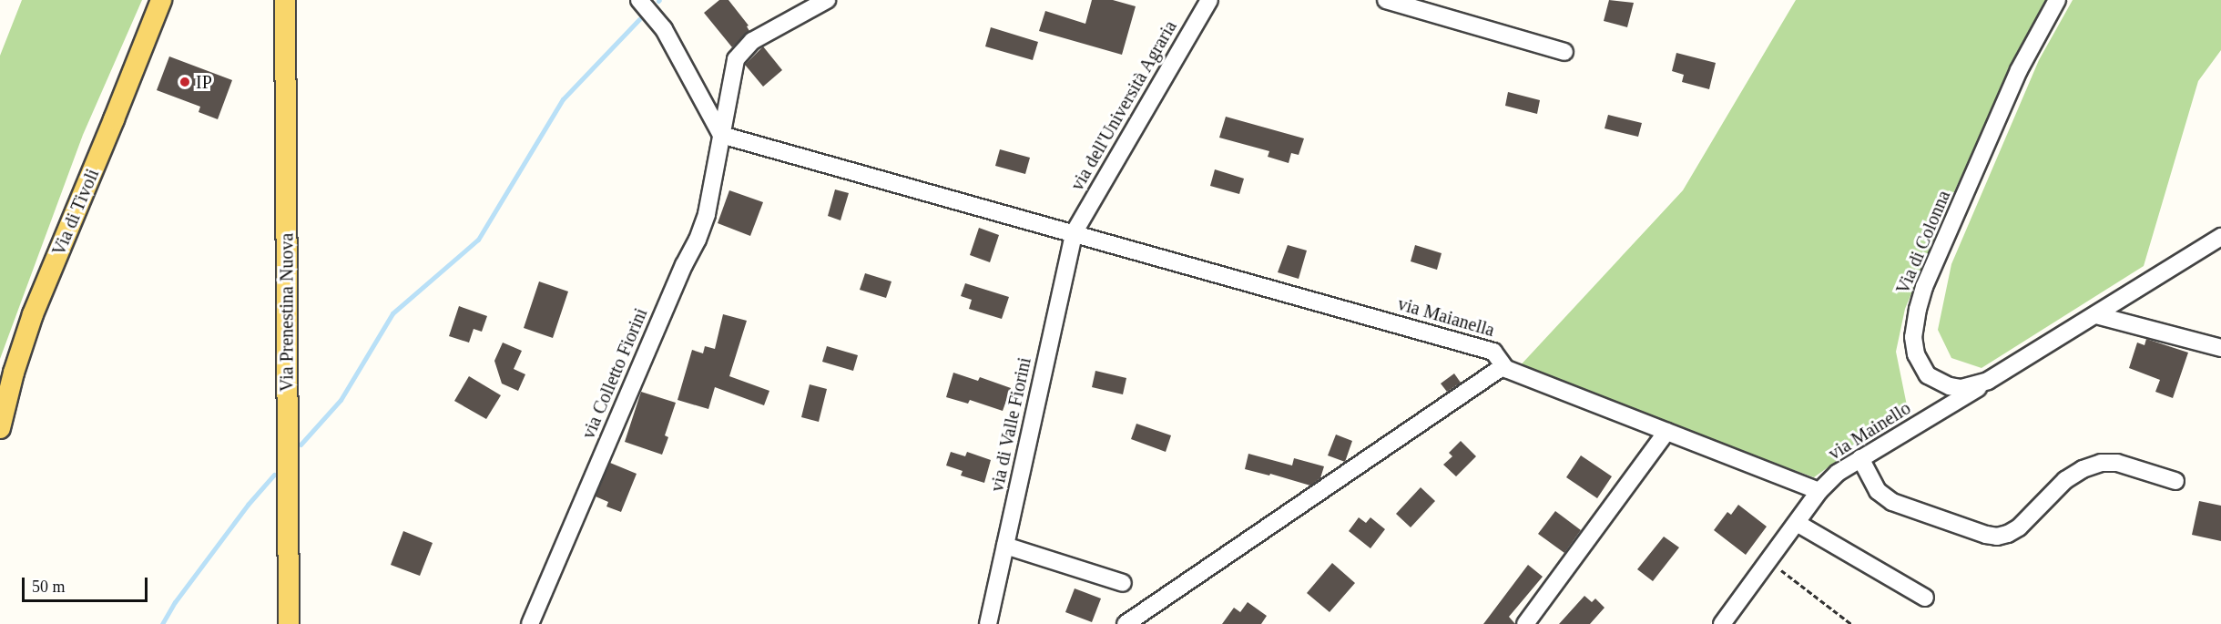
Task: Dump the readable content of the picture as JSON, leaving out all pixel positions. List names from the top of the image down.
{
  "streets": {
    "main road": ["Via di Tivoli", "Via Prenestina Nuova"],
    "street": [
      "via dell'Università Agraria",
      "Via di Colonna",
      "via Maianella",
      "via Colletto Fiorini",
      "via di Valle Fiorini",
      "via Mainello"
    ]
  },
  "crossings": [
    ["via dell'Università Agraria", "via Maianella"],
    ["via dell'Università Agraria", "via di Valle Fiorini"],
    ["Via di Colonna", "via Mainello"],
    ["via Maianella", "via Colletto Fiorini"],
    ["via Maianella", "via di Valle Fiorini"],
    ["via Maianella", "via Mainello"]
  ],
  "places": ["IP"],
  "scale_bar": "50 m"
}
